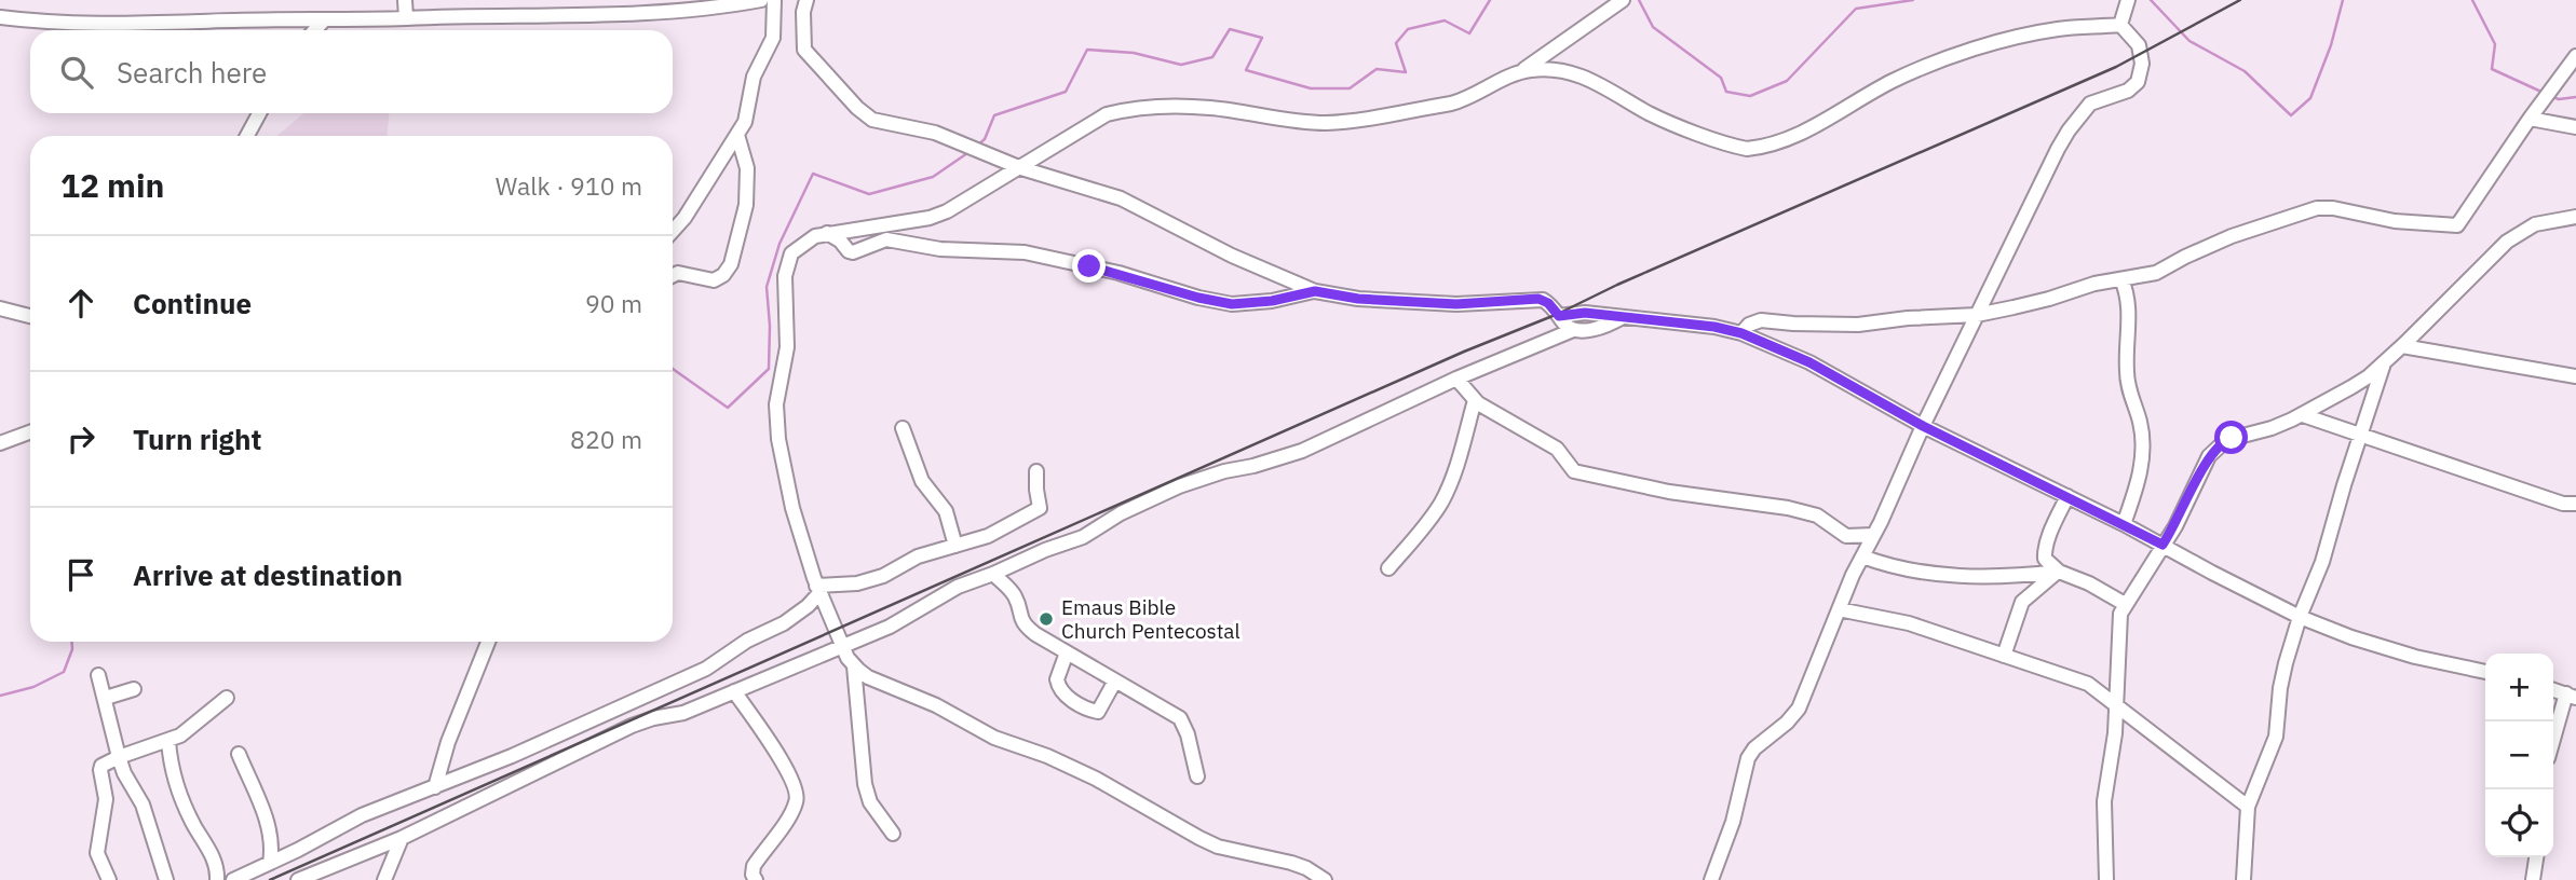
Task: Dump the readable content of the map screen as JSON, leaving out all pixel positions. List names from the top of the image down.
{
  "places": ["Emaus Bible Church Pentecostal"],
  "page": {
    "search": "Search here",
    "heading": ["12 min", "Walk · 910 m"],
    "list": [
      ["Continue", "90 m"],
      ["Turn right", "820 m"],
      "Arrive at destination"
    ],
    "map_buttons": ["+", "−"]
  }
}
